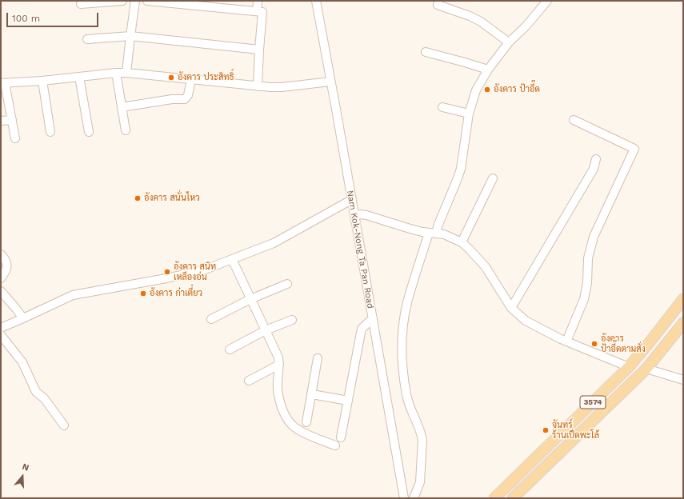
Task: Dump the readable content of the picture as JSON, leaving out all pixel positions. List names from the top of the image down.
{
  "streets": {
    "main road": ["3574"],
    "street": ["Nam Kok-Nong Ta Pan Road"]
  },
  "places": [
    "อังคาร ประสิทธิ์",
    "อังคาร ป้าอี๊ด",
    "อังคาร สนั่นไหว",
    "อังคาร สนิท เหลืองอ่น",
    "อังคาร ก๋าเตี๋ยว",
    "อังคาร ป้าอี๊ดตามสั่ง",
    "จันทร์ ร้านเป็ดพะโล้"
  ],
  "scale_bar": "100 m",
  "north": "top"
}
